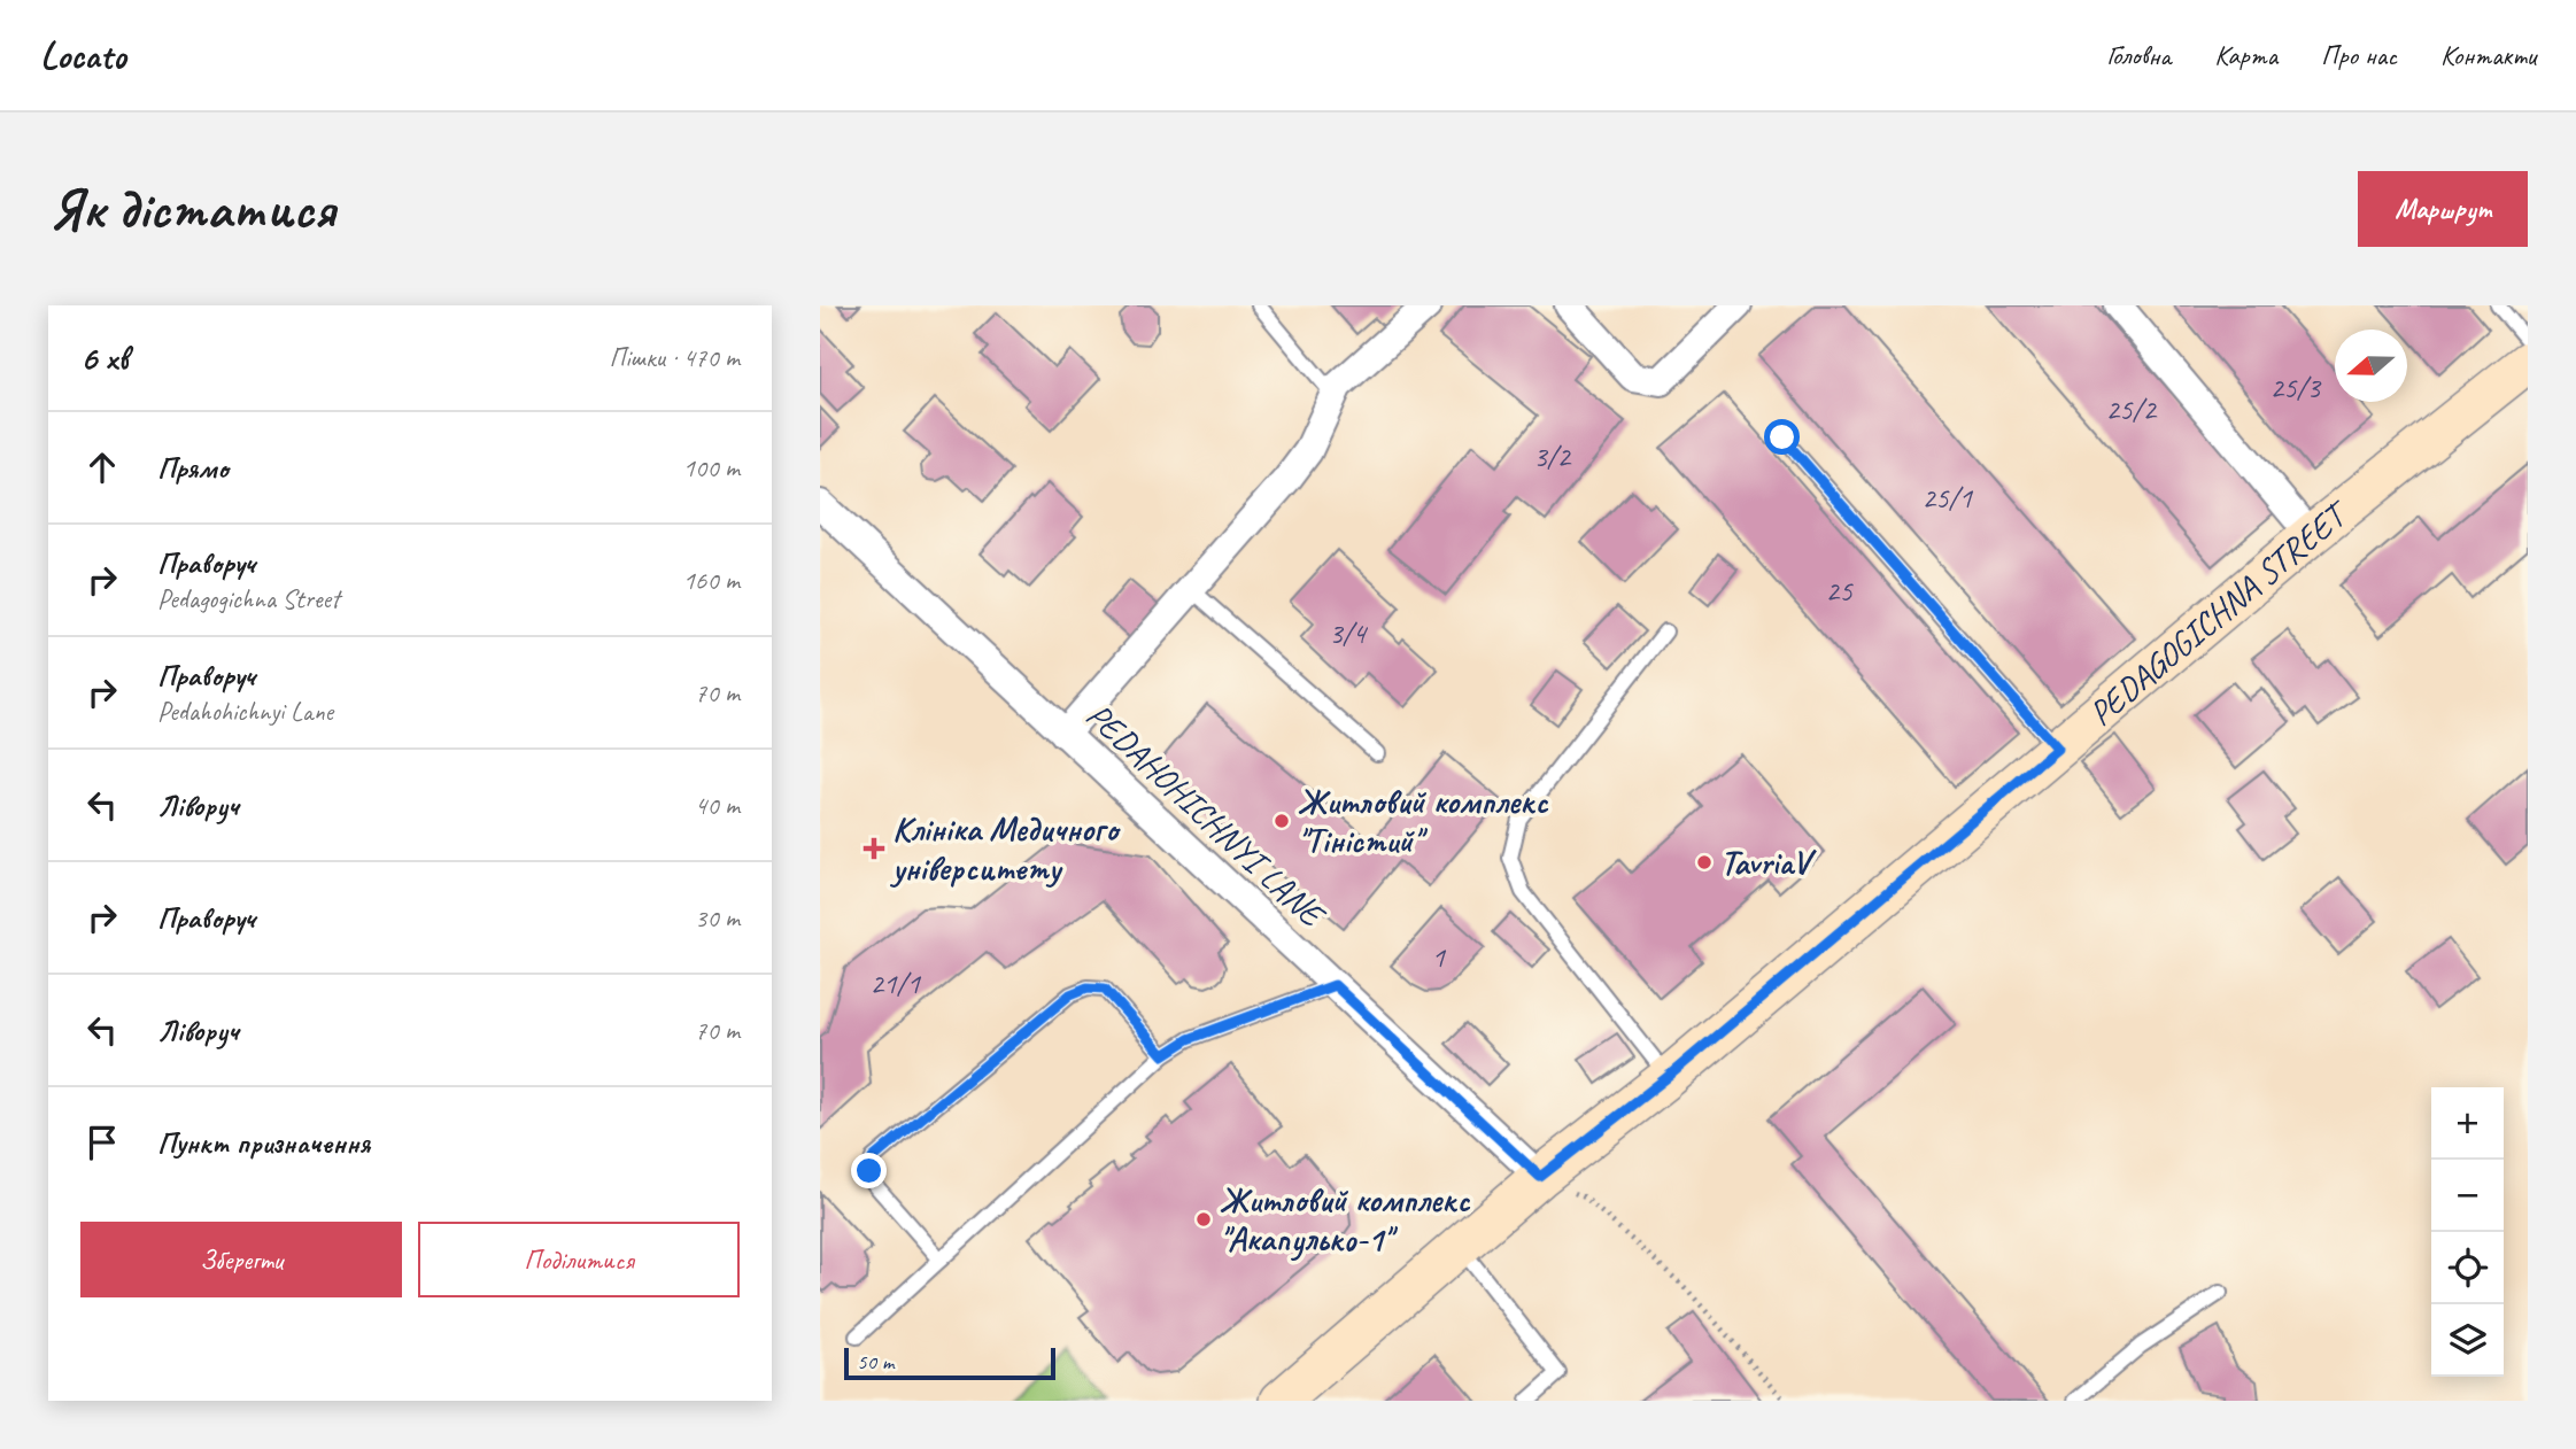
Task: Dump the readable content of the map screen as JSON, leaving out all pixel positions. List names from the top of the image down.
{
  "streets": {
    "street": ["PEDAGOGICHNA STREET", "PEDAHOHICHNYI LANE"]
  },
  "crossings": [
    ["PEDAGOGICHNA STREET", "PEDAHOHICHNYI LANE"]
  ],
  "places": {
    "other": ["Житловий комплекс \"Тіністий\"", "TavriaV", "Житловий комплекс \"Акапулько-1\""],
    "health": ["Клініка Медичного університету"]
  },
  "house_numbers": [
    "25/3",
    "25/2",
    "3/2",
    "25/1",
    "25",
    "3/4",
    "1",
    "21/1"
  ],
  "scale_bar": "50 m",
  "north": "left",
  "page": {
    "header": "Locato",
    "nav": [
      "Головна",
      "Карта",
      "Про нас",
      "Контакти"
    ],
    "buttons": [
      "Маршрут",
      ["Зберегти", "Поділитися"]
    ],
    "title": "Як дістатися",
    "heading": ["6 хв", "Пішки · 470 m"],
    "list": [
      ["Прямо", "100 m"],
      ["Праворуч", "Pedagogichna Street", "160 m"],
      ["Праворуч", "Pedahohichnyi Lane", "70 m"],
      ["Ліворуч", "40 m"],
      ["Праворуч", "30 m"],
      ["Ліворуч", "70 m"],
      "Пункт призначення"
    ],
    "map_buttons": ["+", "−"],
    "scale": "50 m"
  }
}
